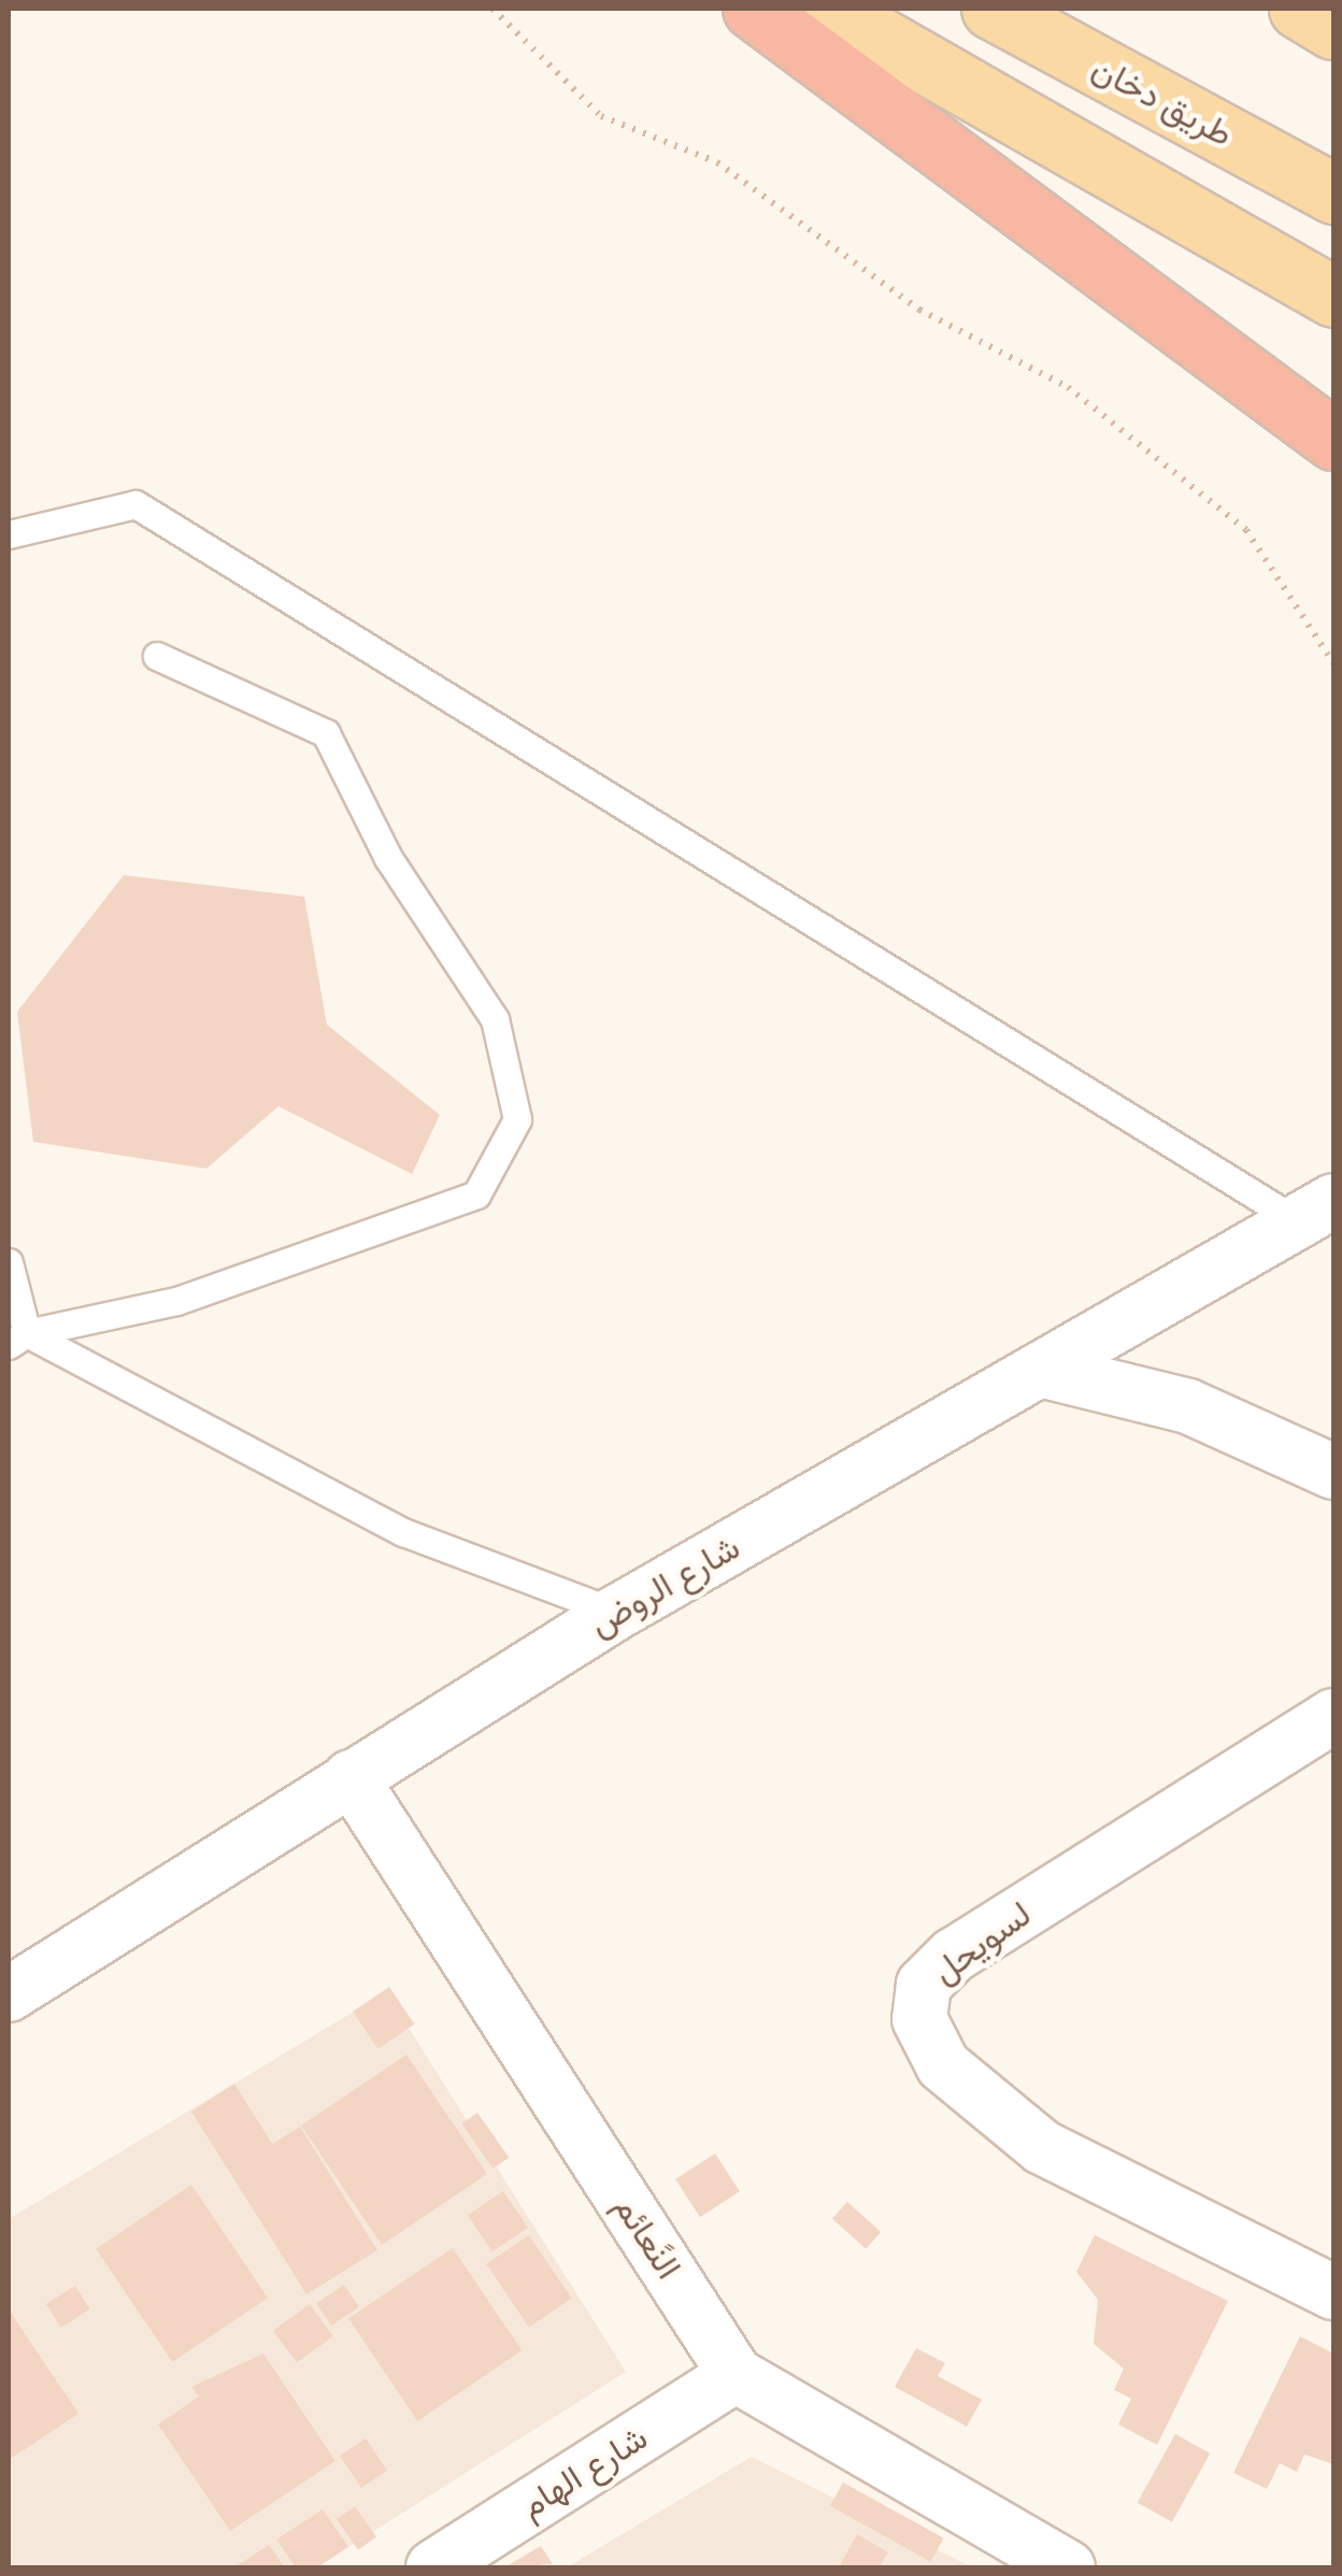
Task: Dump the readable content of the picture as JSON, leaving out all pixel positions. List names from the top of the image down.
{
  "streets": {
    "main road": ["طريق دخان"],
    "street": [
      "شارع الروض",
      "لسويحل",
      "النًعائم",
      "شارع الهام"
    ]
  },
  "crossings": [
    ["شارع الروض", "النًعائم"],
    ["النًعائم", "شارع الهام"]
  ]
}
